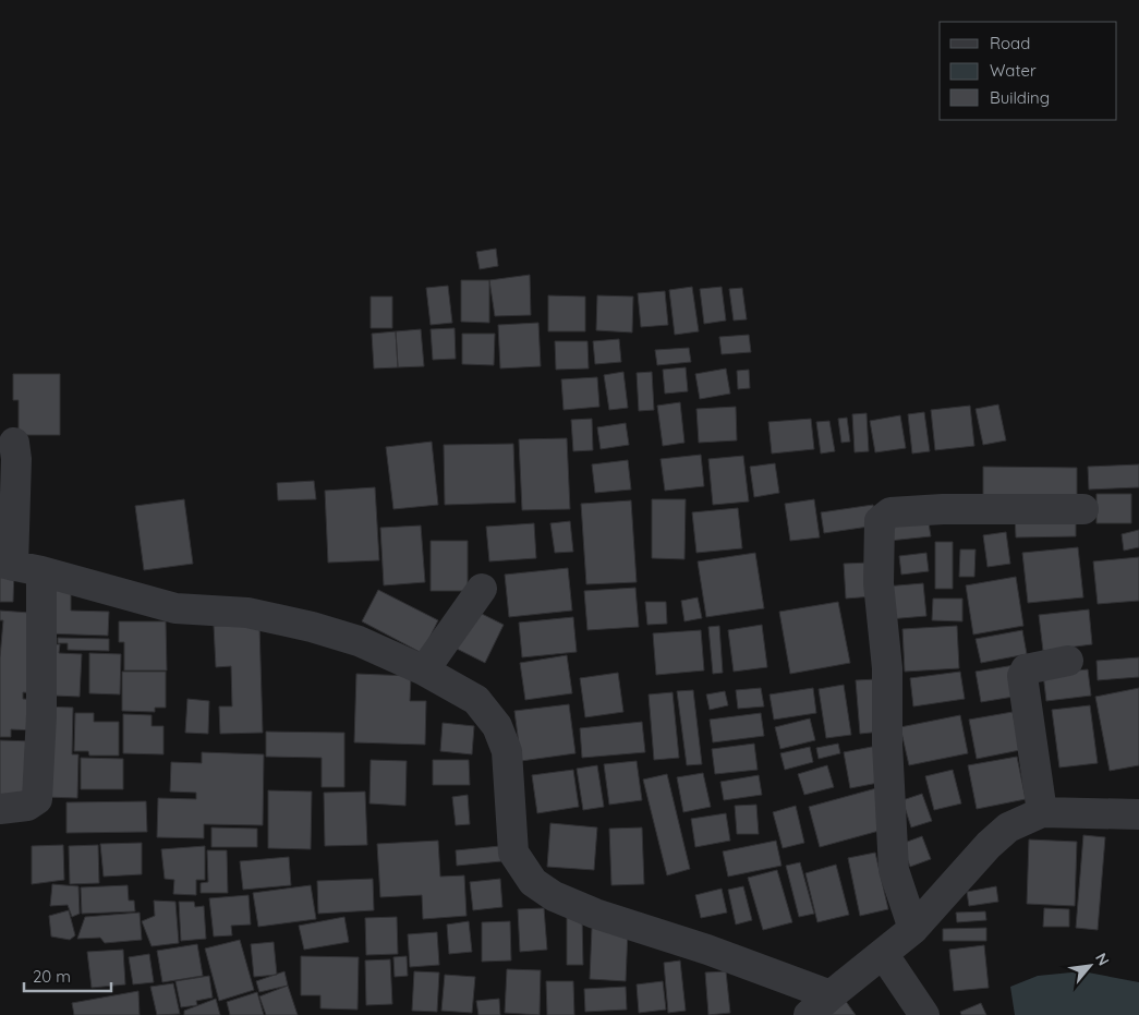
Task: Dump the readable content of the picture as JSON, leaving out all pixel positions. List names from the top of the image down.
{
  "legend": ["Road", "Water", "Building"],
  "scale_bar": "20 m",
  "north": "top right"
}
